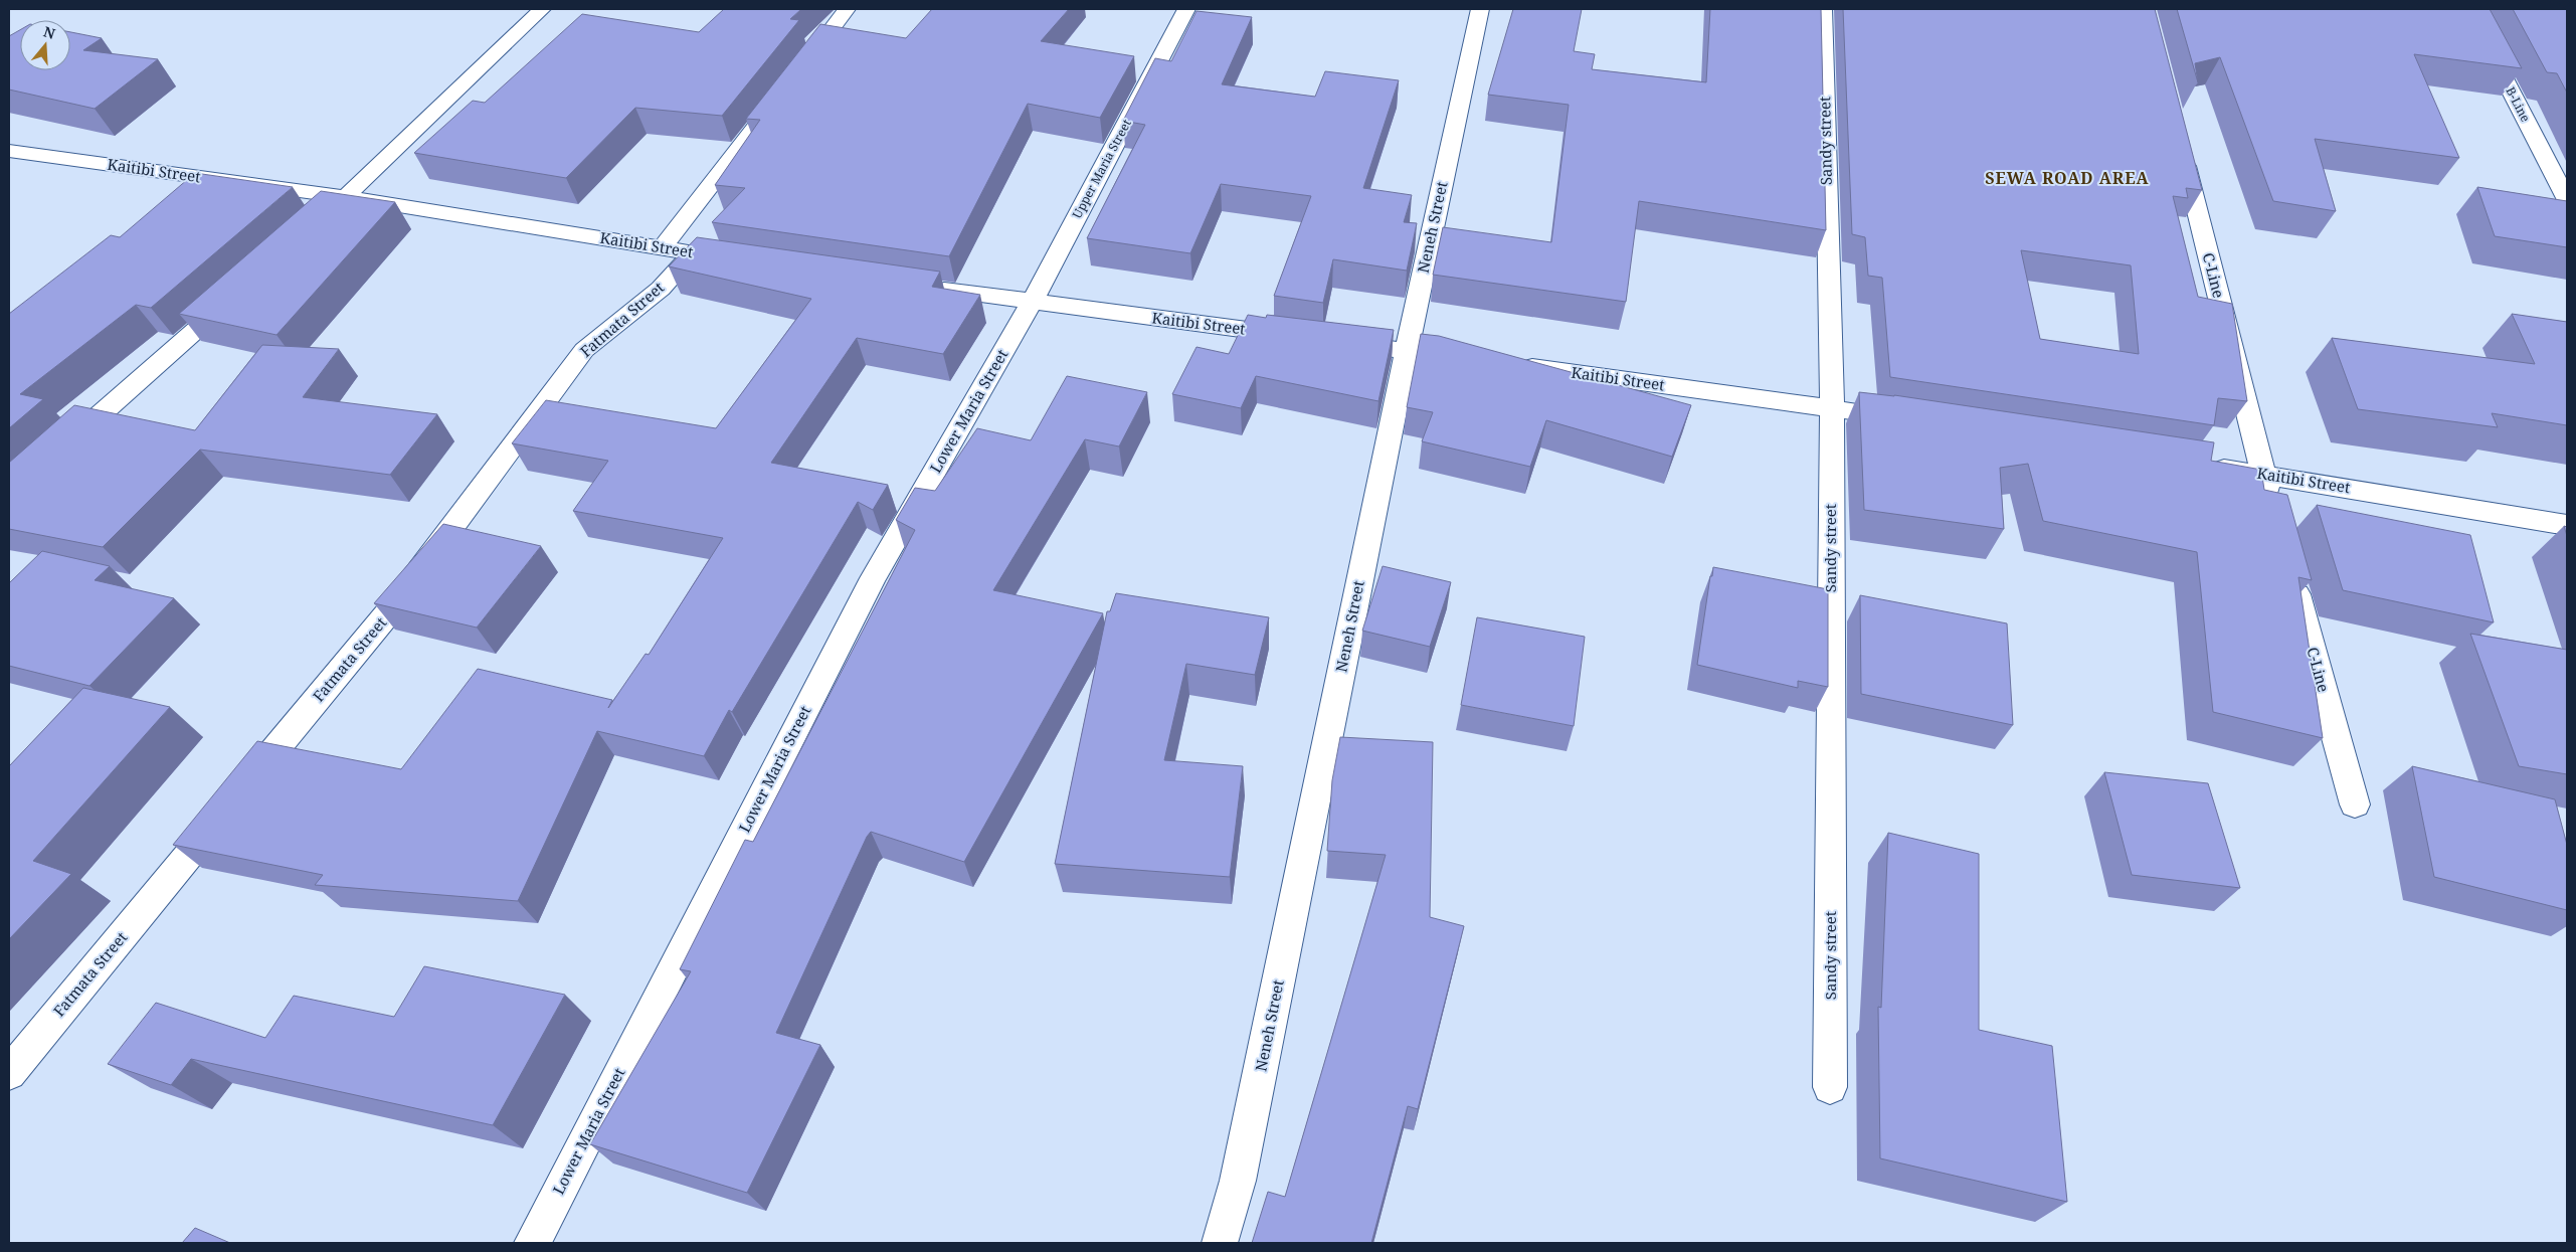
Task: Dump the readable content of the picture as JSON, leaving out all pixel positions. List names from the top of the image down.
{
  "streets": {
    "street": [
      "B-Line",
      "Sandy street",
      "Upper Maria Street",
      "Kaitibi Street",
      "Neneh Street",
      "C-Line",
      "Fatmata Street",
      "Lower Maria Street"
    ]
  },
  "crossings": [
    ["Sandy street", "Kaitibi Street"],
    ["Upper Maria Street", "Kaitibi Street"],
    ["Upper Maria Street", "Lower Maria Street"],
    ["Kaitibi Street", "C-Line"],
    ["Kaitibi Street", "Fatmata Street"],
    ["Kaitibi Street", "Lower Maria Street"]
  ],
  "districts": ["SEWA ROAD AREA"],
  "north": "top"
}
